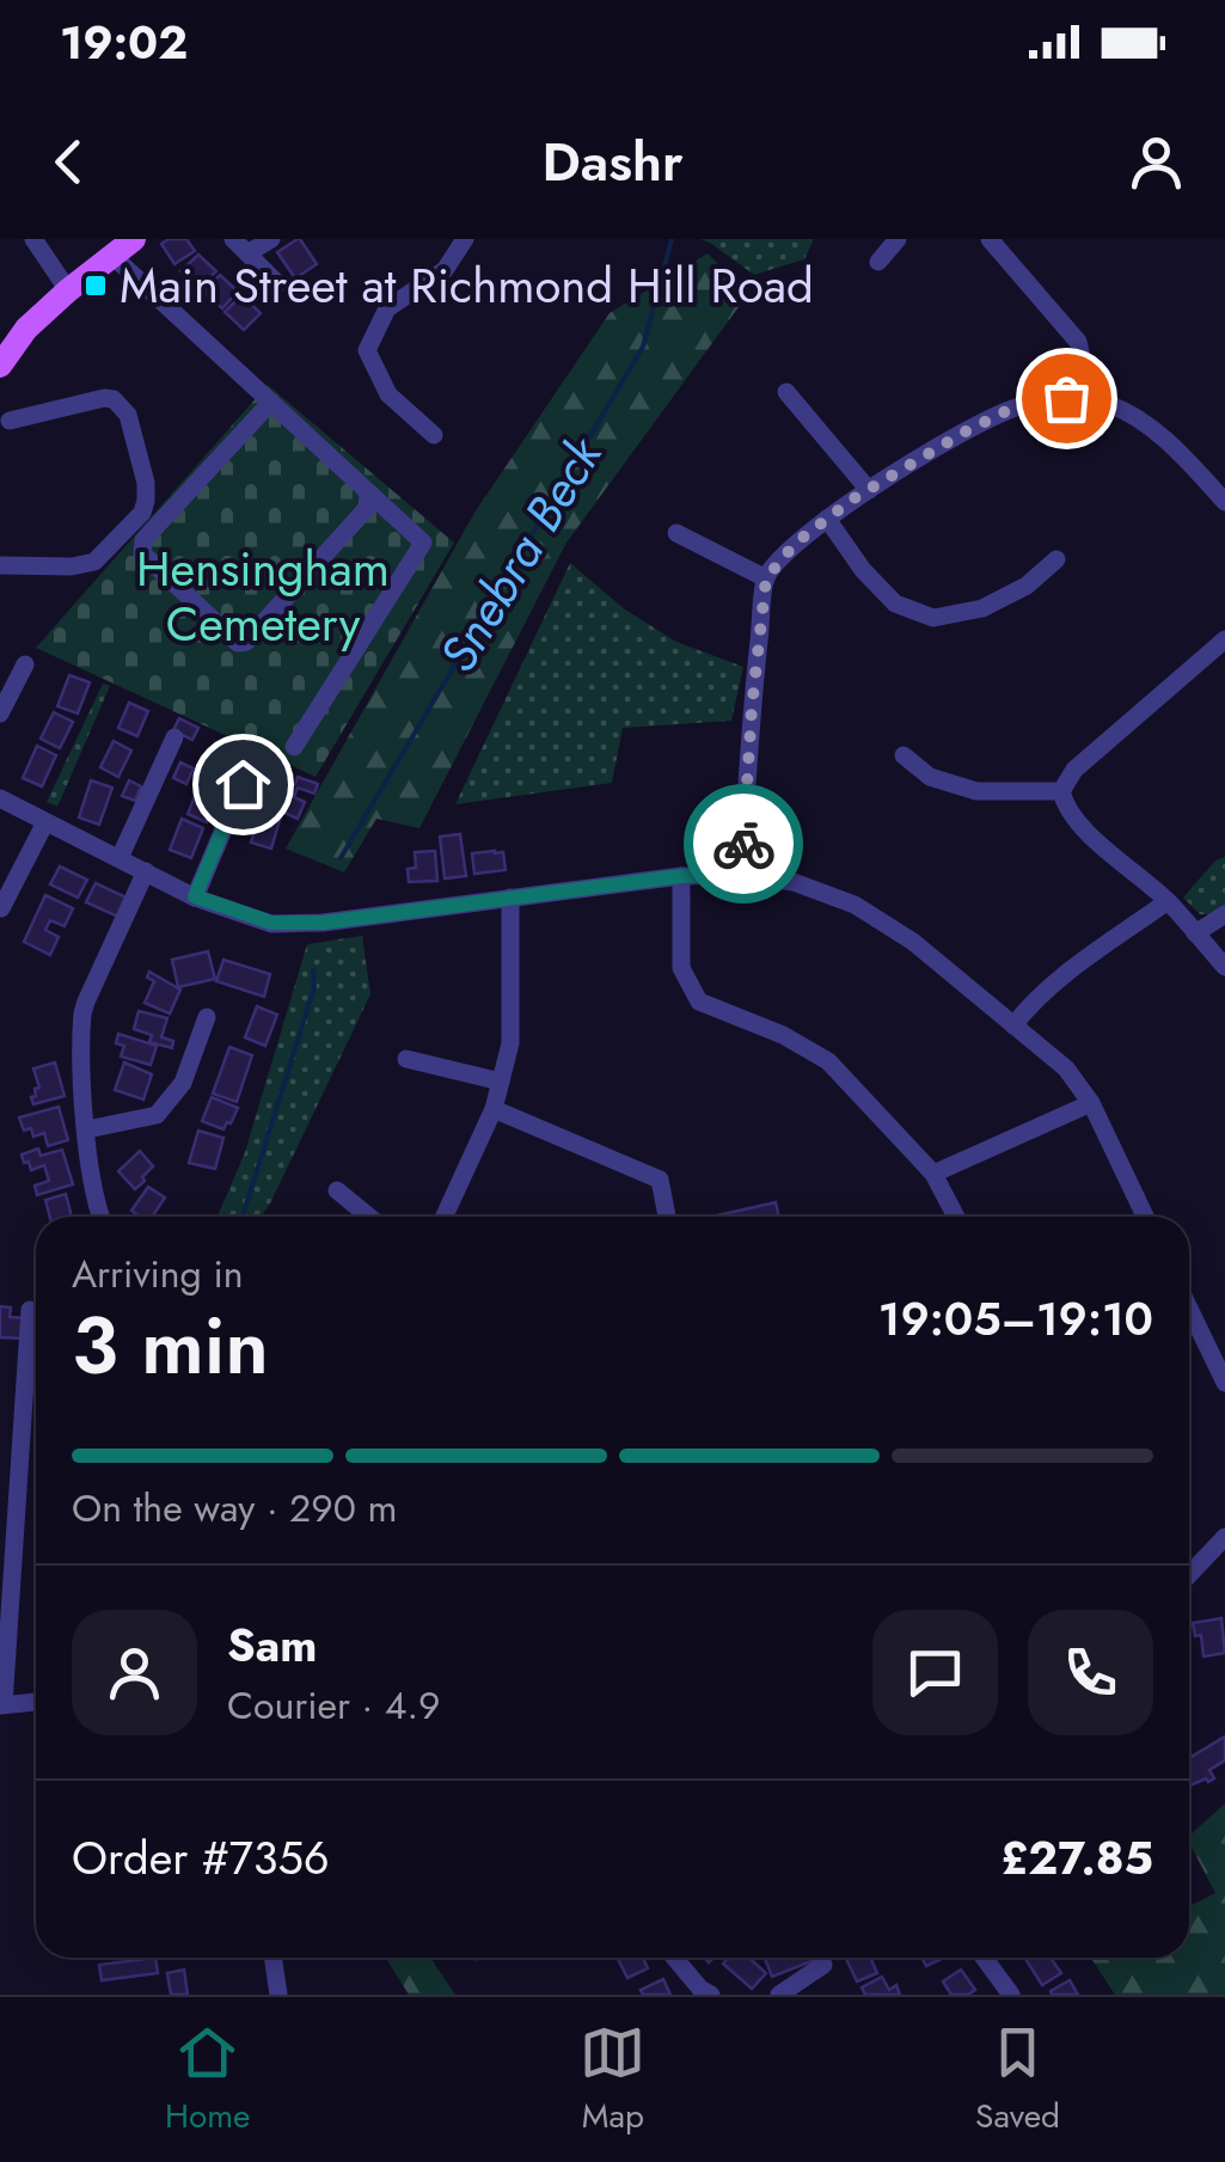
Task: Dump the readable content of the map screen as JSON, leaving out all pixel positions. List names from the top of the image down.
{
  "water": ["Snebra Beck"],
  "parks": ["Hensingham Cemetery"],
  "places": {
    "transit": ["Main Street at Richmond Hill Road"]
  },
  "page": {
    "status": "19:02",
    "header": "Dashr",
    "heading": ["3 min", "Arriving in", "19:05–19:10"],
    "panel": [
      "Sam",
      "Courier · 4.9",
      "Order #7356",
      "£27.85"
    ],
    "bar": "On the way · 290 m",
    "tabs": ["Home", "Map", "Saved"]
  }
}
